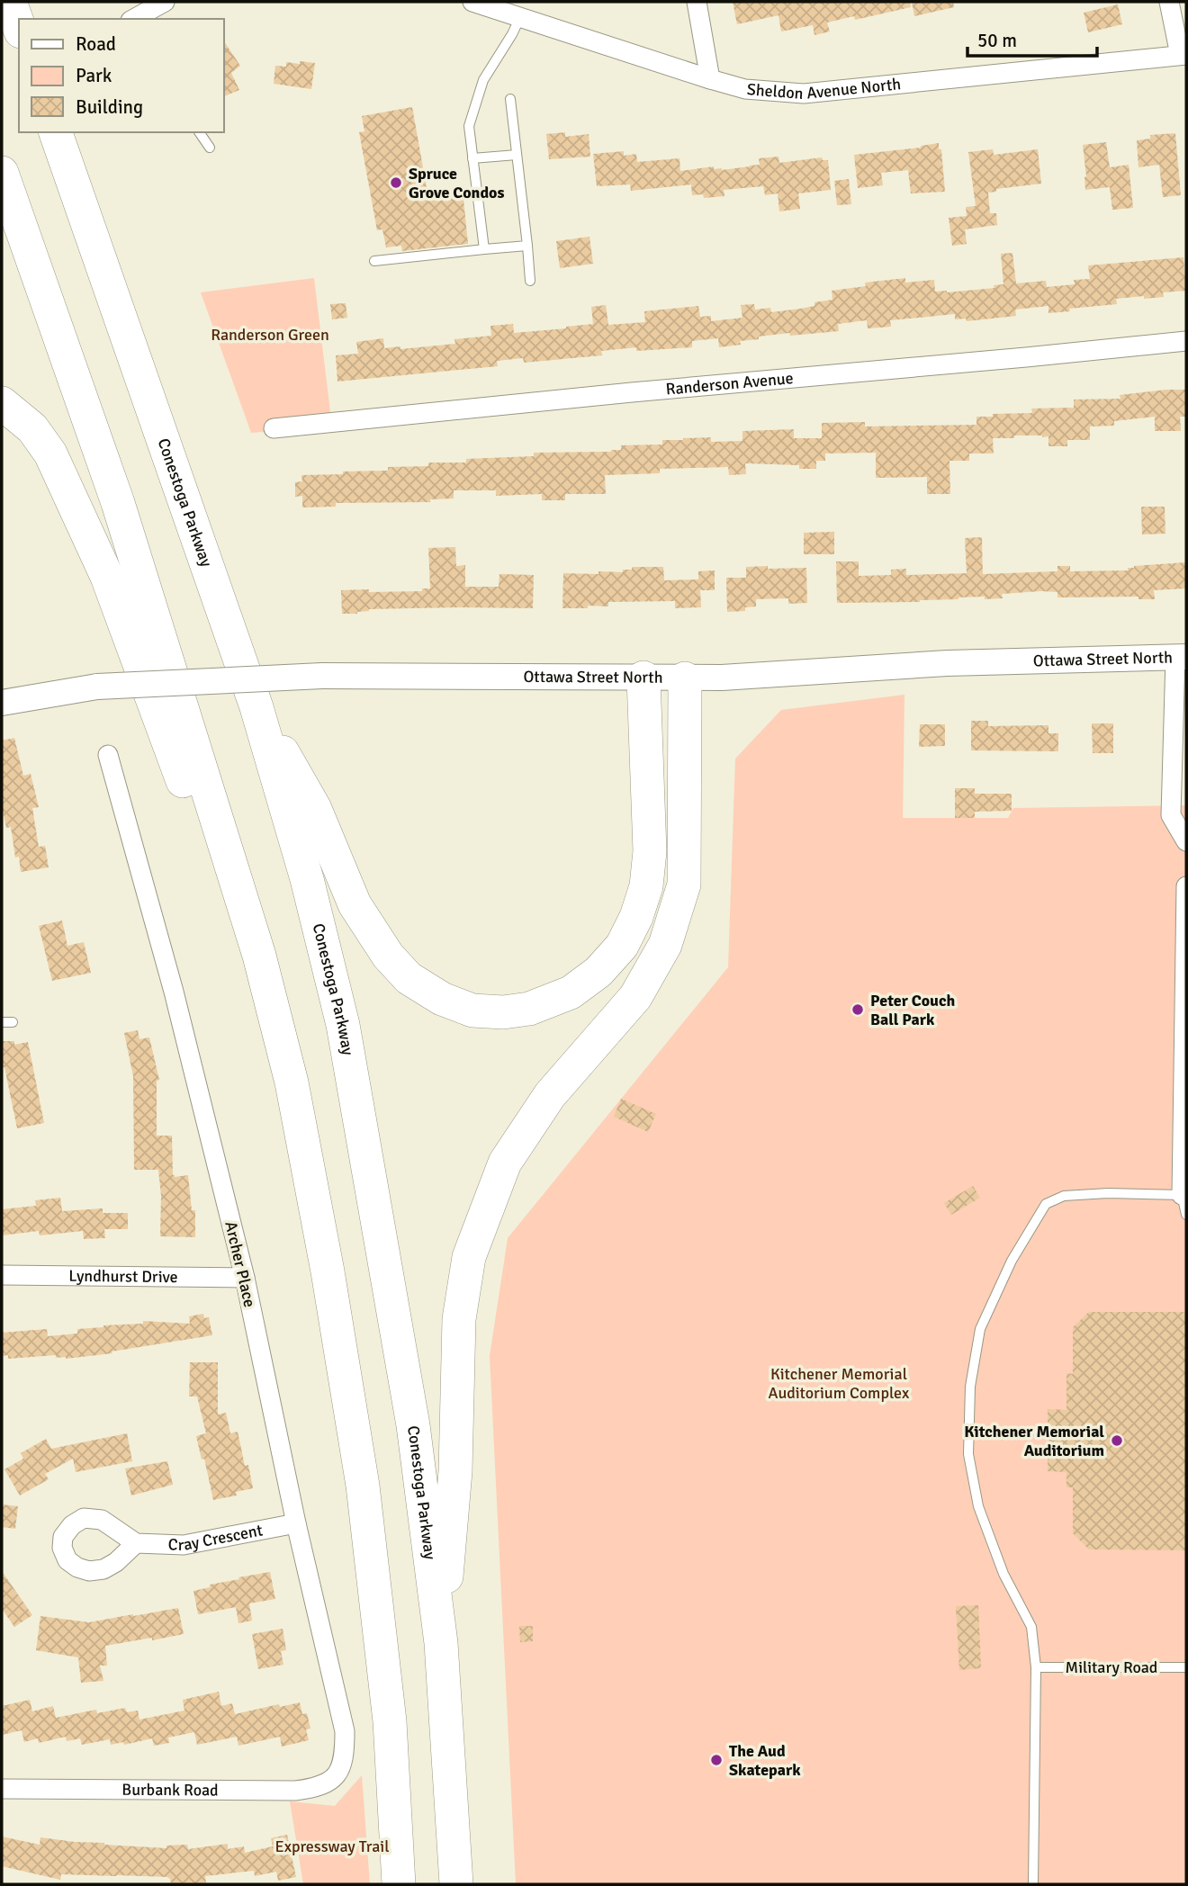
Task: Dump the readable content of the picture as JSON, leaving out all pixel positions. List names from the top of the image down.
{
  "streets": {
    "highway": ["Conestoga Parkway"],
    "main road": ["Ottawa Street North"],
    "street": [
      "Sheldon Avenue North",
      "Randerson Avenue",
      "Archer Place",
      "Lyndhurst Drive",
      "Cray Crescent",
      "Burbank Road"
    ],
    "lane": ["Military Road"]
  },
  "crossings": [
    ["Archer Place", "Lyndhurst Drive"],
    ["Archer Place", "Cray Crescent"],
    ["Archer Place", "Burbank Road"]
  ],
  "parks": ["Randerson Green", "Kitchener Memorial Auditorium Complex", "Expressway Trail"],
  "places": [
    "Spruce Grove Condos",
    "Peter Couch Ball Park",
    "Kitchener Memorial Auditorium",
    "The Aud Skatepark"
  ],
  "legend": ["Road", "Park", "Building"],
  "scale_bar": "50 m"
}
